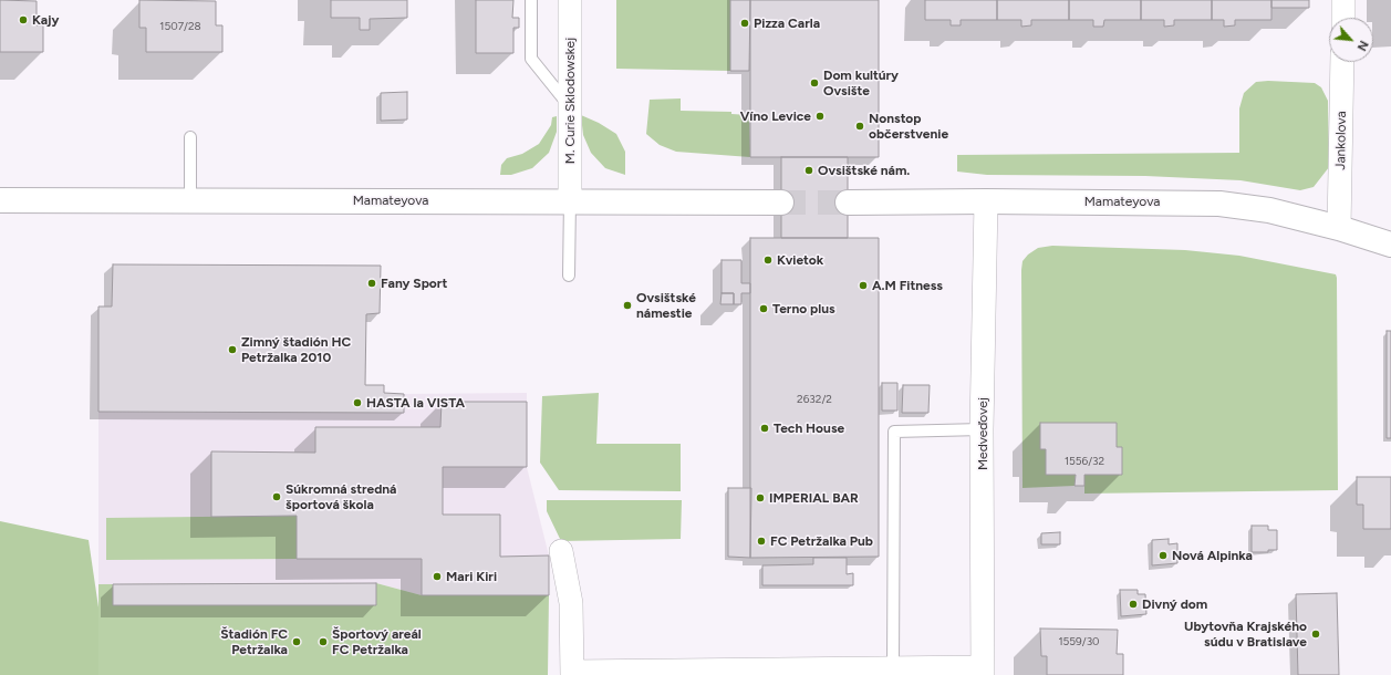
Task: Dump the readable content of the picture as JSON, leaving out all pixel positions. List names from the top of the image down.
{
  "streets": {
    "street": [
      "M. Curie Sklodowskej",
      "Jankolova",
      "Mamateyova",
      "Medveďovej"
    ]
  },
  "crossings": [
    ["M. Curie Sklodowskej", "Mamateyova"],
    ["Jankolova", "Mamateyova"],
    ["Mamateyova", "Medveďovej"]
  ],
  "places": [
    "Kajy",
    "Pizza Carla",
    "Dom kultúry Ovsište",
    "Víno Levice",
    "Nonstop občerstvenie",
    "Ovsištské nám.",
    "Kvietok",
    "Fany Sport",
    "A.M Fitness",
    "Ovsištské námestie",
    "Terno plus",
    "Zimný štadión HC Petržalka 2010",
    "HASTA la VISTA",
    "Tech House",
    "Súkromná stredná športová škola",
    "IMPERIAL BAR",
    "FC Petržalka Pub",
    "Nová Alpinka",
    "Mari Kiri",
    "Divný dom",
    "Ubytovňa Krajského súdu v Bratislave",
    "Štadión FC Petržalka",
    "Športový areál FC Petržalka"
  ],
  "house_numbers": [
    "1507/28",
    "2632/2",
    "1556/32",
    "1559/30"
  ],
  "north": "bottom right"
}
